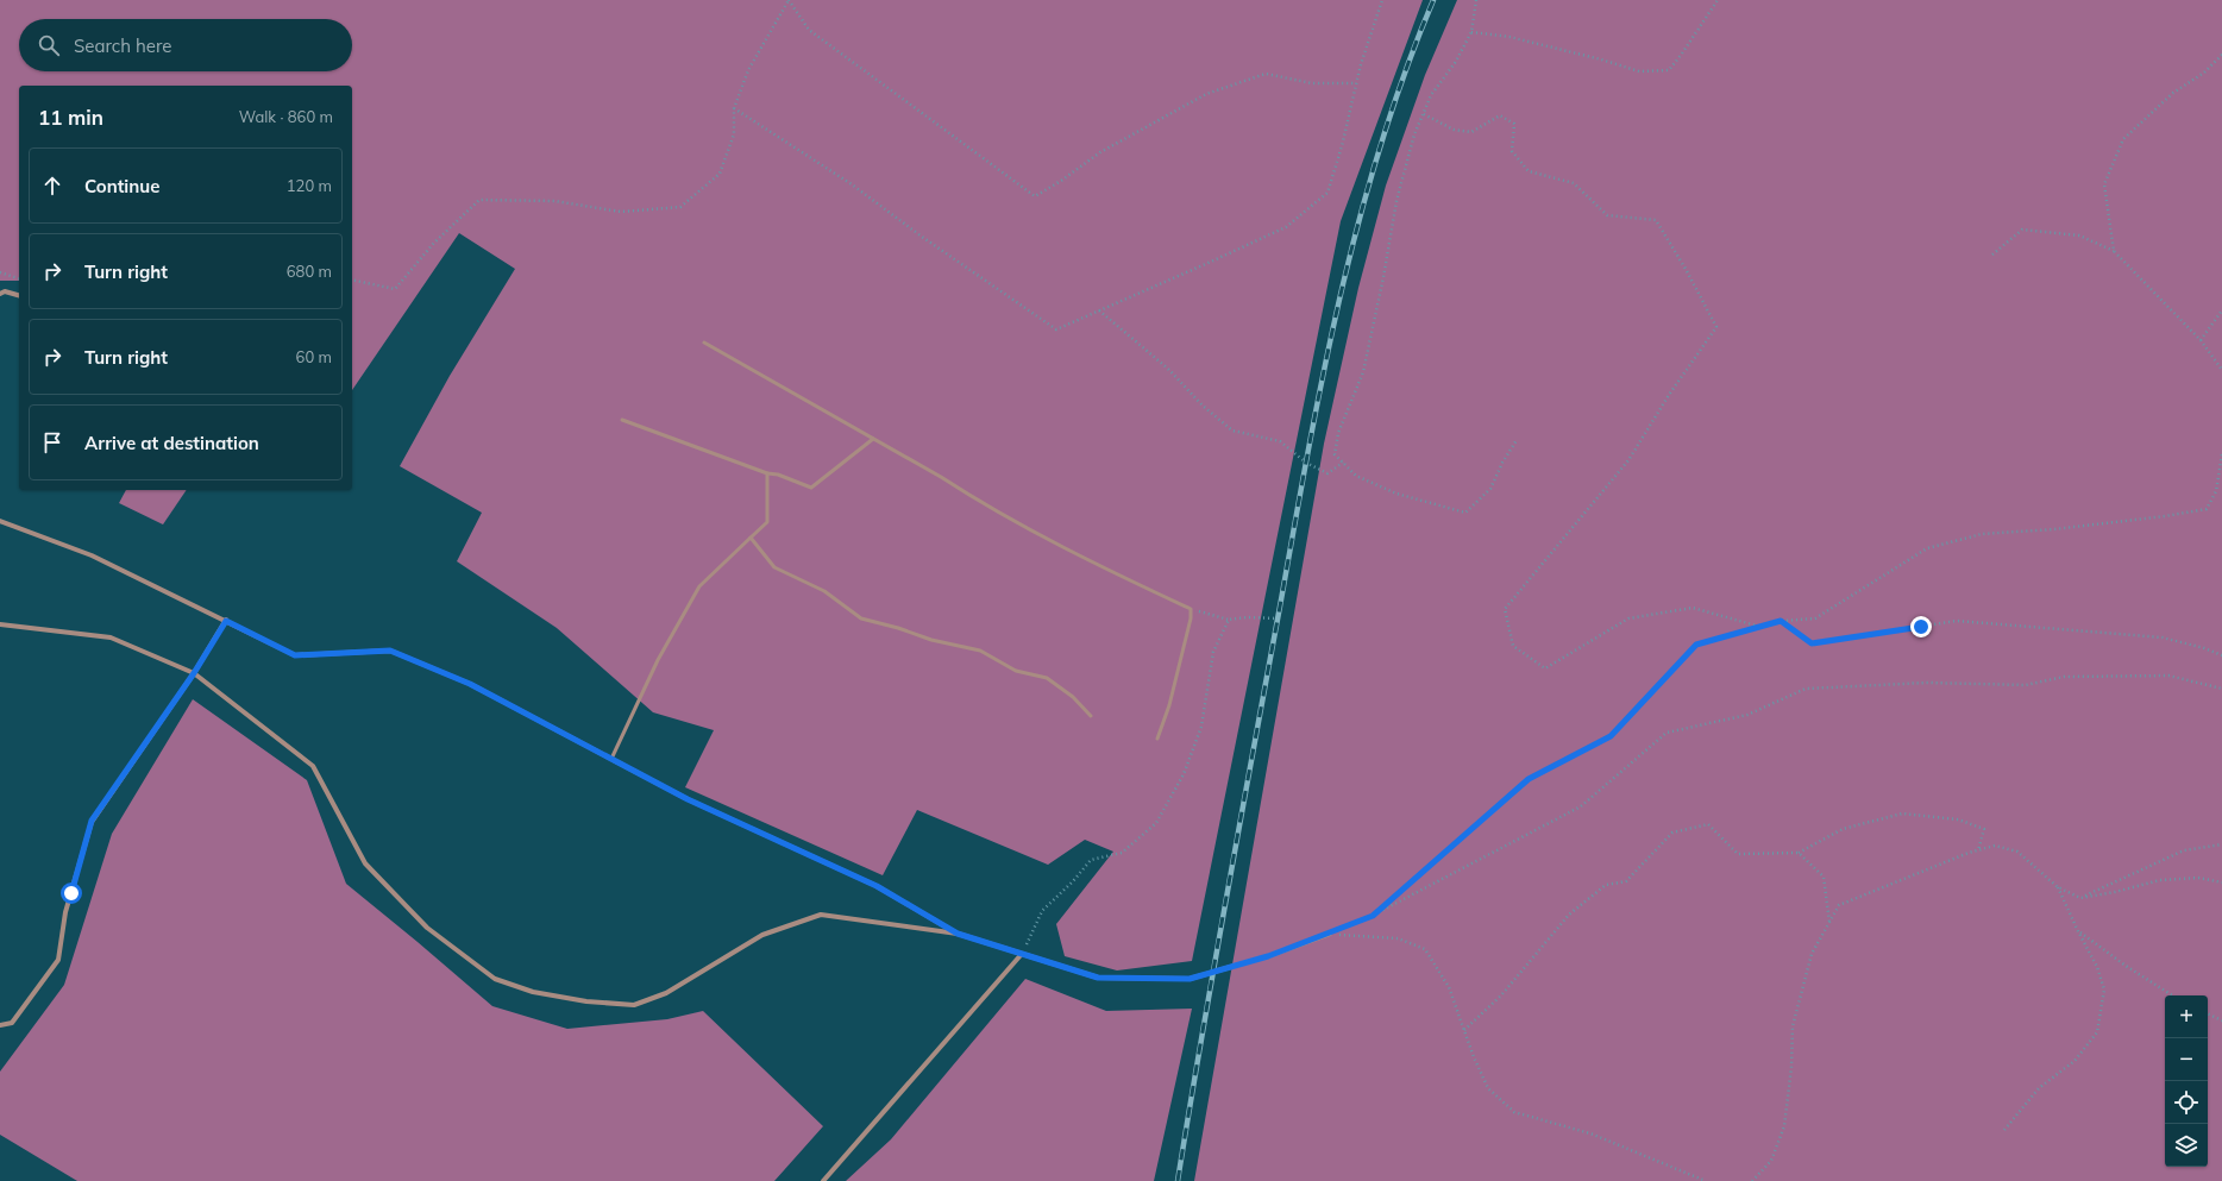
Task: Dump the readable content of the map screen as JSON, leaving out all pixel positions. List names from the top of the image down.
{
  "page": {
    "search": "Search here",
    "heading": ["11 min", "Walk · 860 m"],
    "list": [
      ["Continue", "120 m"],
      ["Turn right", "680 m"],
      ["Turn right", "60 m"],
      "Arrive at destination"
    ],
    "map_buttons": ["+", "−"]
  }
}
